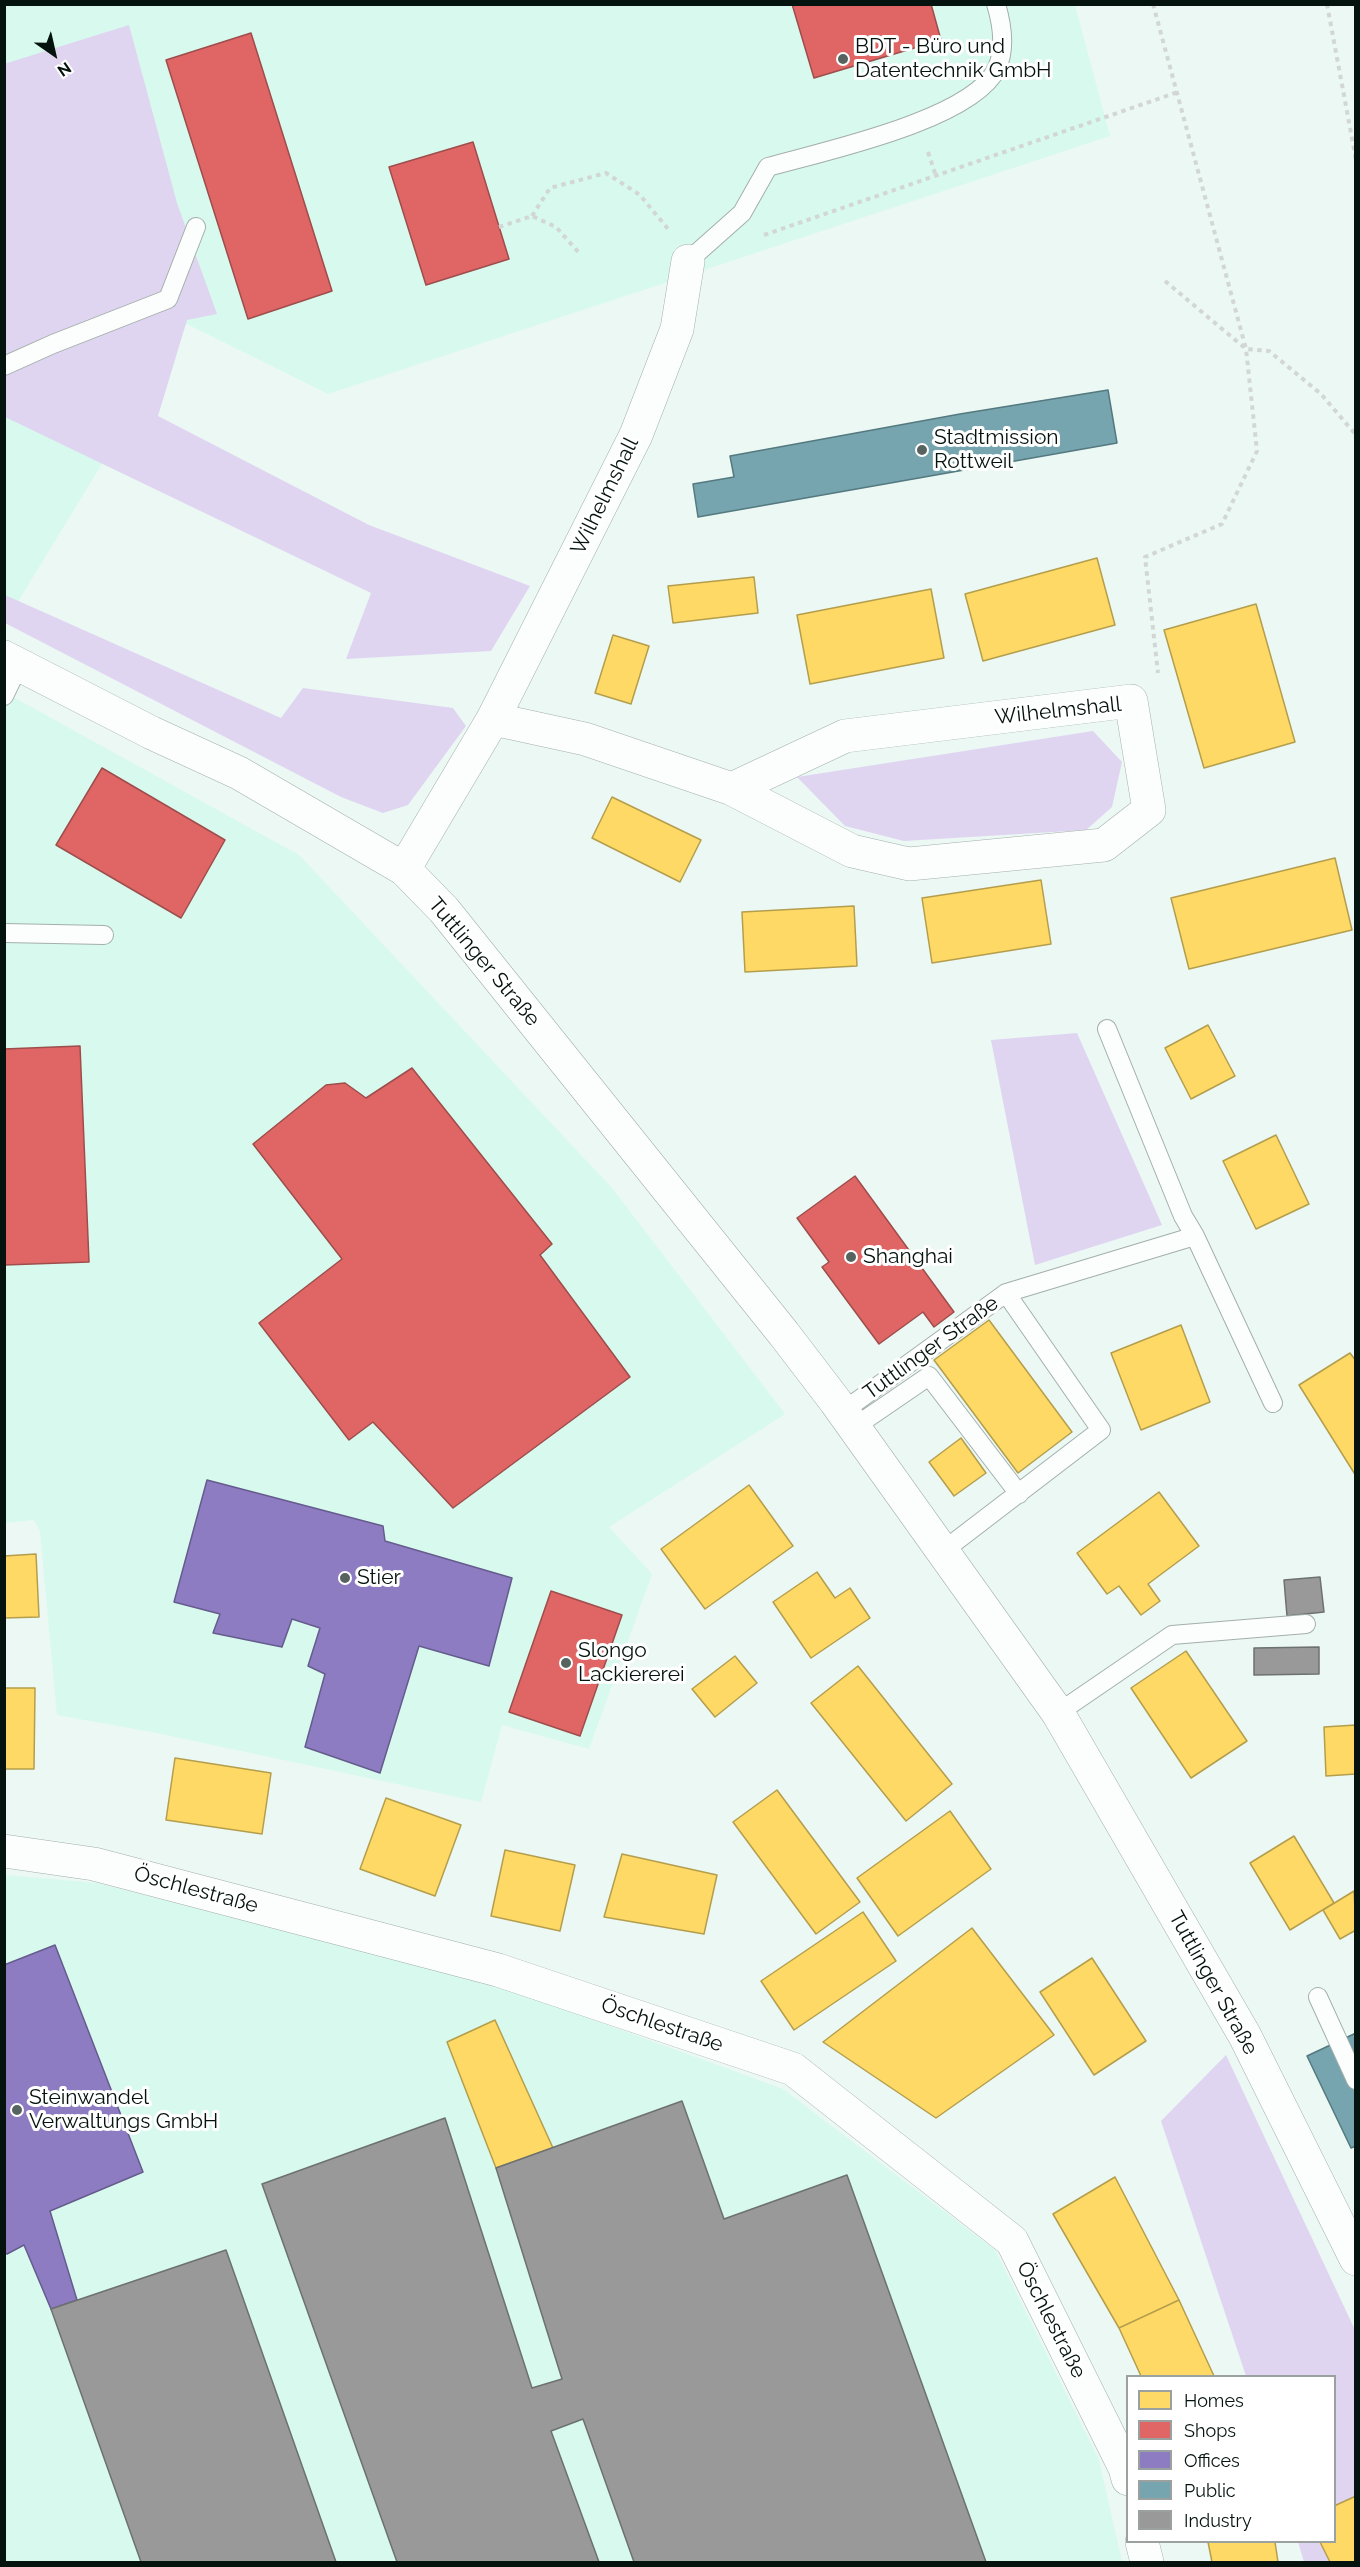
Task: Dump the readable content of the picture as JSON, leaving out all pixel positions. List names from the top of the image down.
{
  "streets": {
    "street": ["Wilhelmshall", "Tuttlinger Straße", "Öschlestraße"]
  },
  "crossings": [
    ["Wilhelmshall", "Tuttlinger Straße"]
  ],
  "places": [
    "BDT - Büro und Datentechnik GmbH",
    "Stadtmission Rottweil",
    "Shanghai",
    "Stier",
    "Slongo Lackiererei",
    "Steinwandel Verwaltungs GmbH"
  ],
  "legend": [
    "Homes",
    "Shops",
    "Offices",
    "Public",
    "Industry"
  ],
  "north": "bottom right"
}
